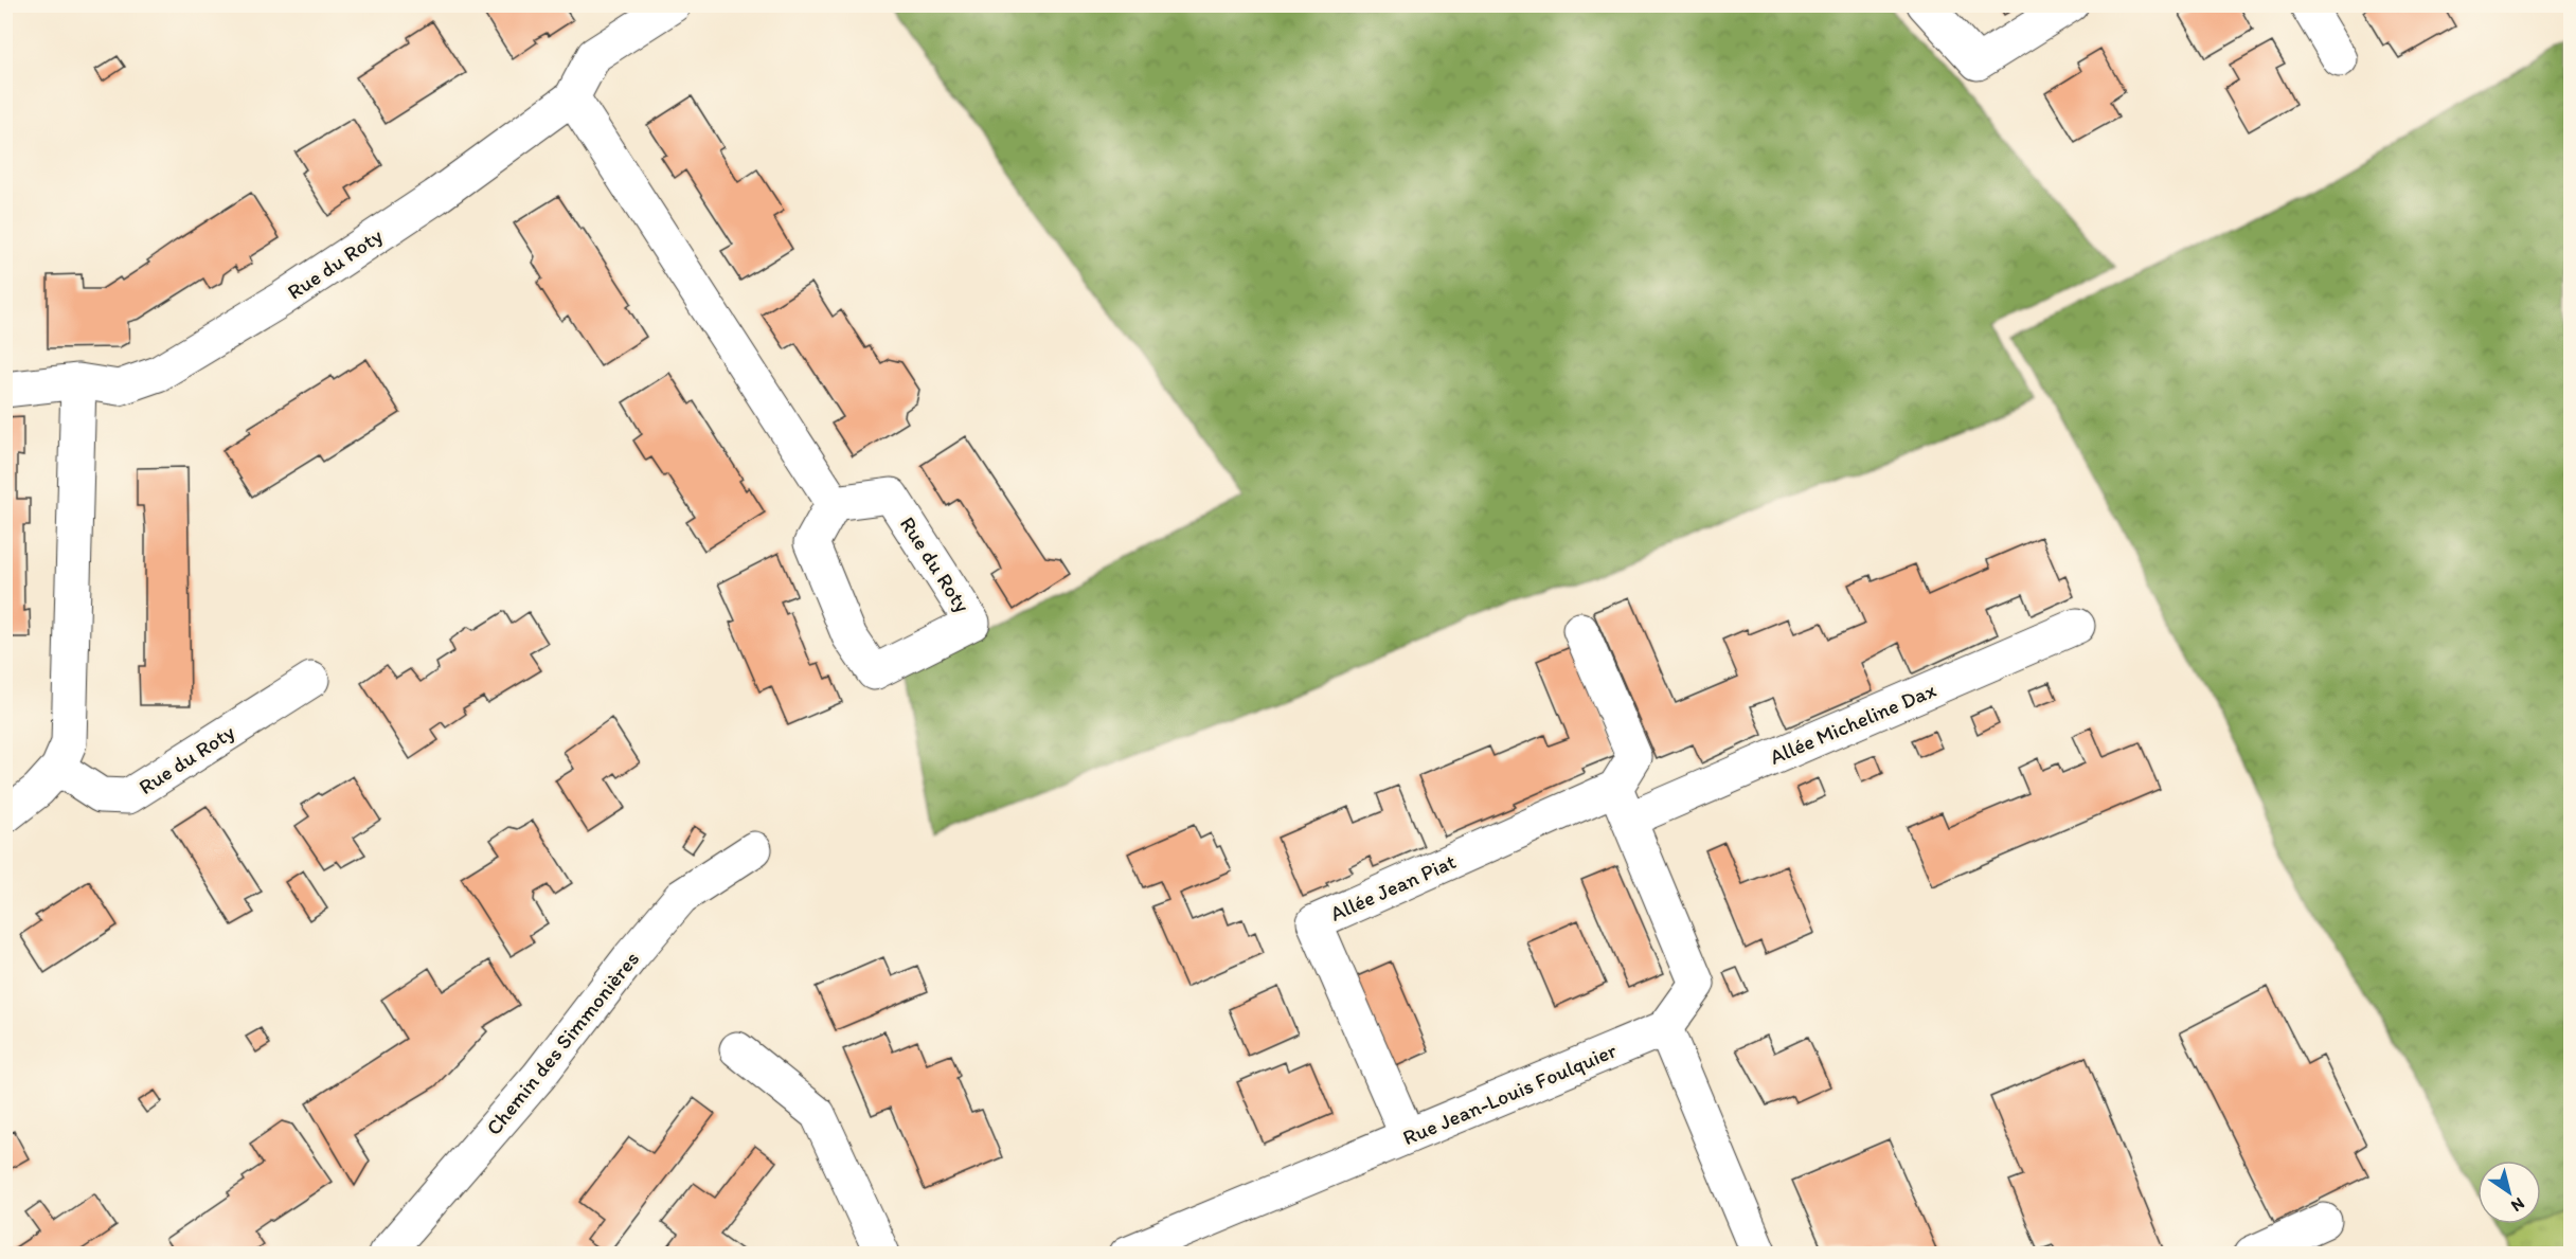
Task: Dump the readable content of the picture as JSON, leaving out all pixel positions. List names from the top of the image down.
{
  "streets": {
    "street": [
      "Rue du Roty",
      "Allée Micheline Dax",
      "Allée Jean Piat",
      "Chemin des Simmonières",
      "Rue Jean-Louis Foulquier"
    ]
  },
  "crossings": [
    ["Allée Jean Piat", "Rue Jean-Louis Foulquier"]
  ],
  "north": "bottom right"
}
